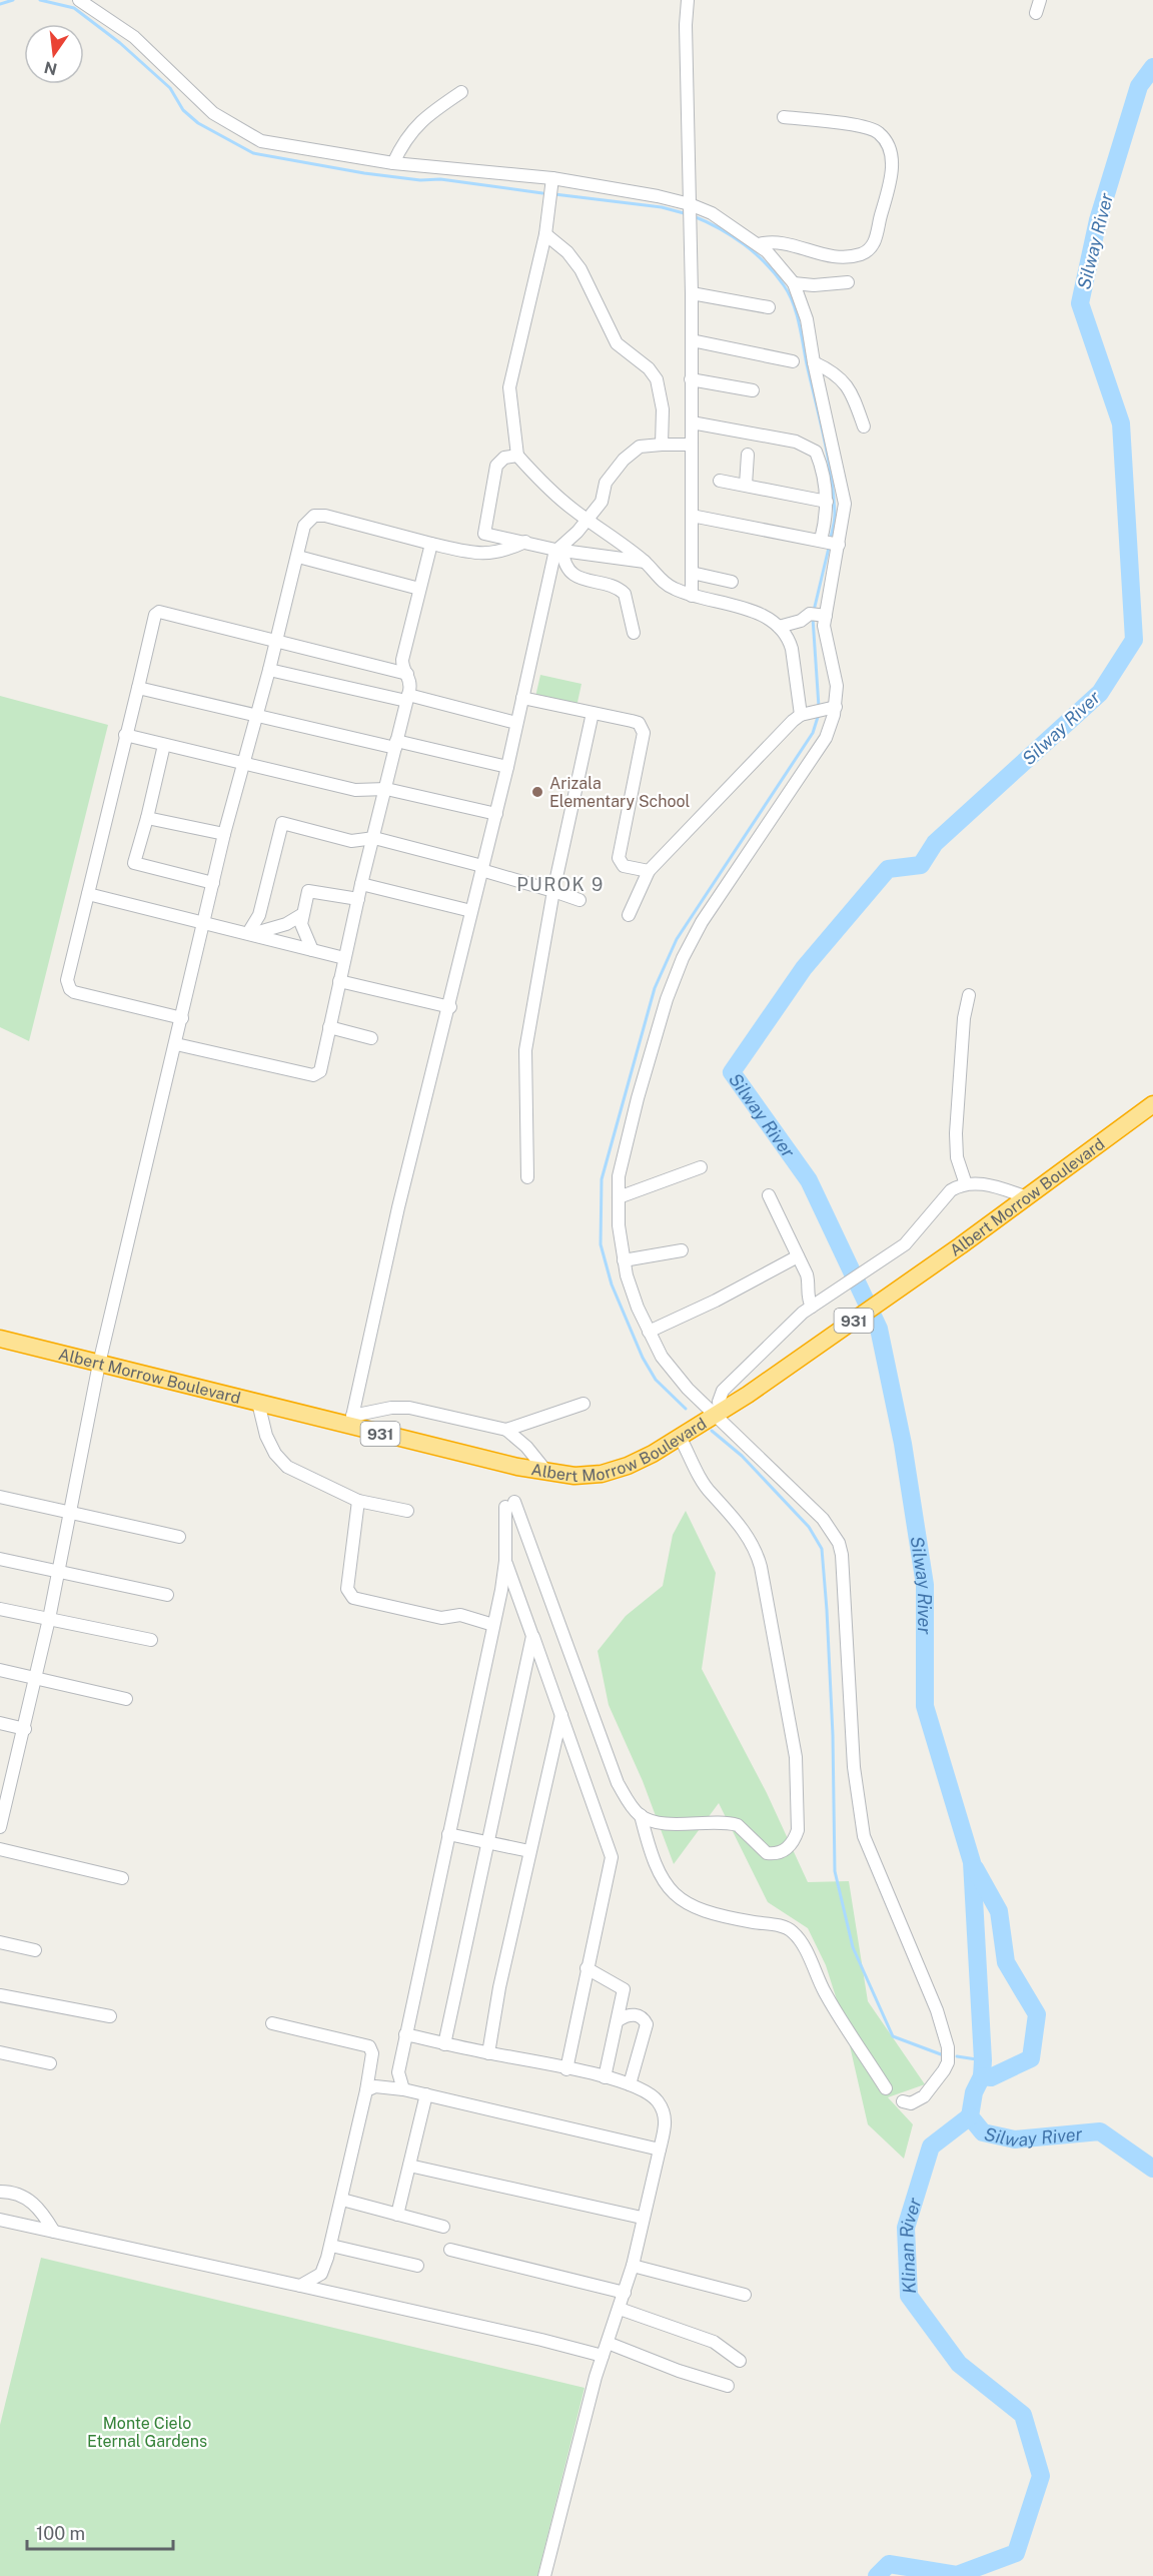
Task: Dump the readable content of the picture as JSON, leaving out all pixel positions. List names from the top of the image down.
{
  "streets": {
    "highway": ["Albert Morrow Boulevard", "931"]
  },
  "districts": ["PUROK 9"],
  "water": ["Silway River", "Klinan River"],
  "parks": ["Monte Cielo Eternal Gardens"],
  "places": ["Arizala Elementary School"],
  "scale_bar": "100 m",
  "north": "bottom"
}
